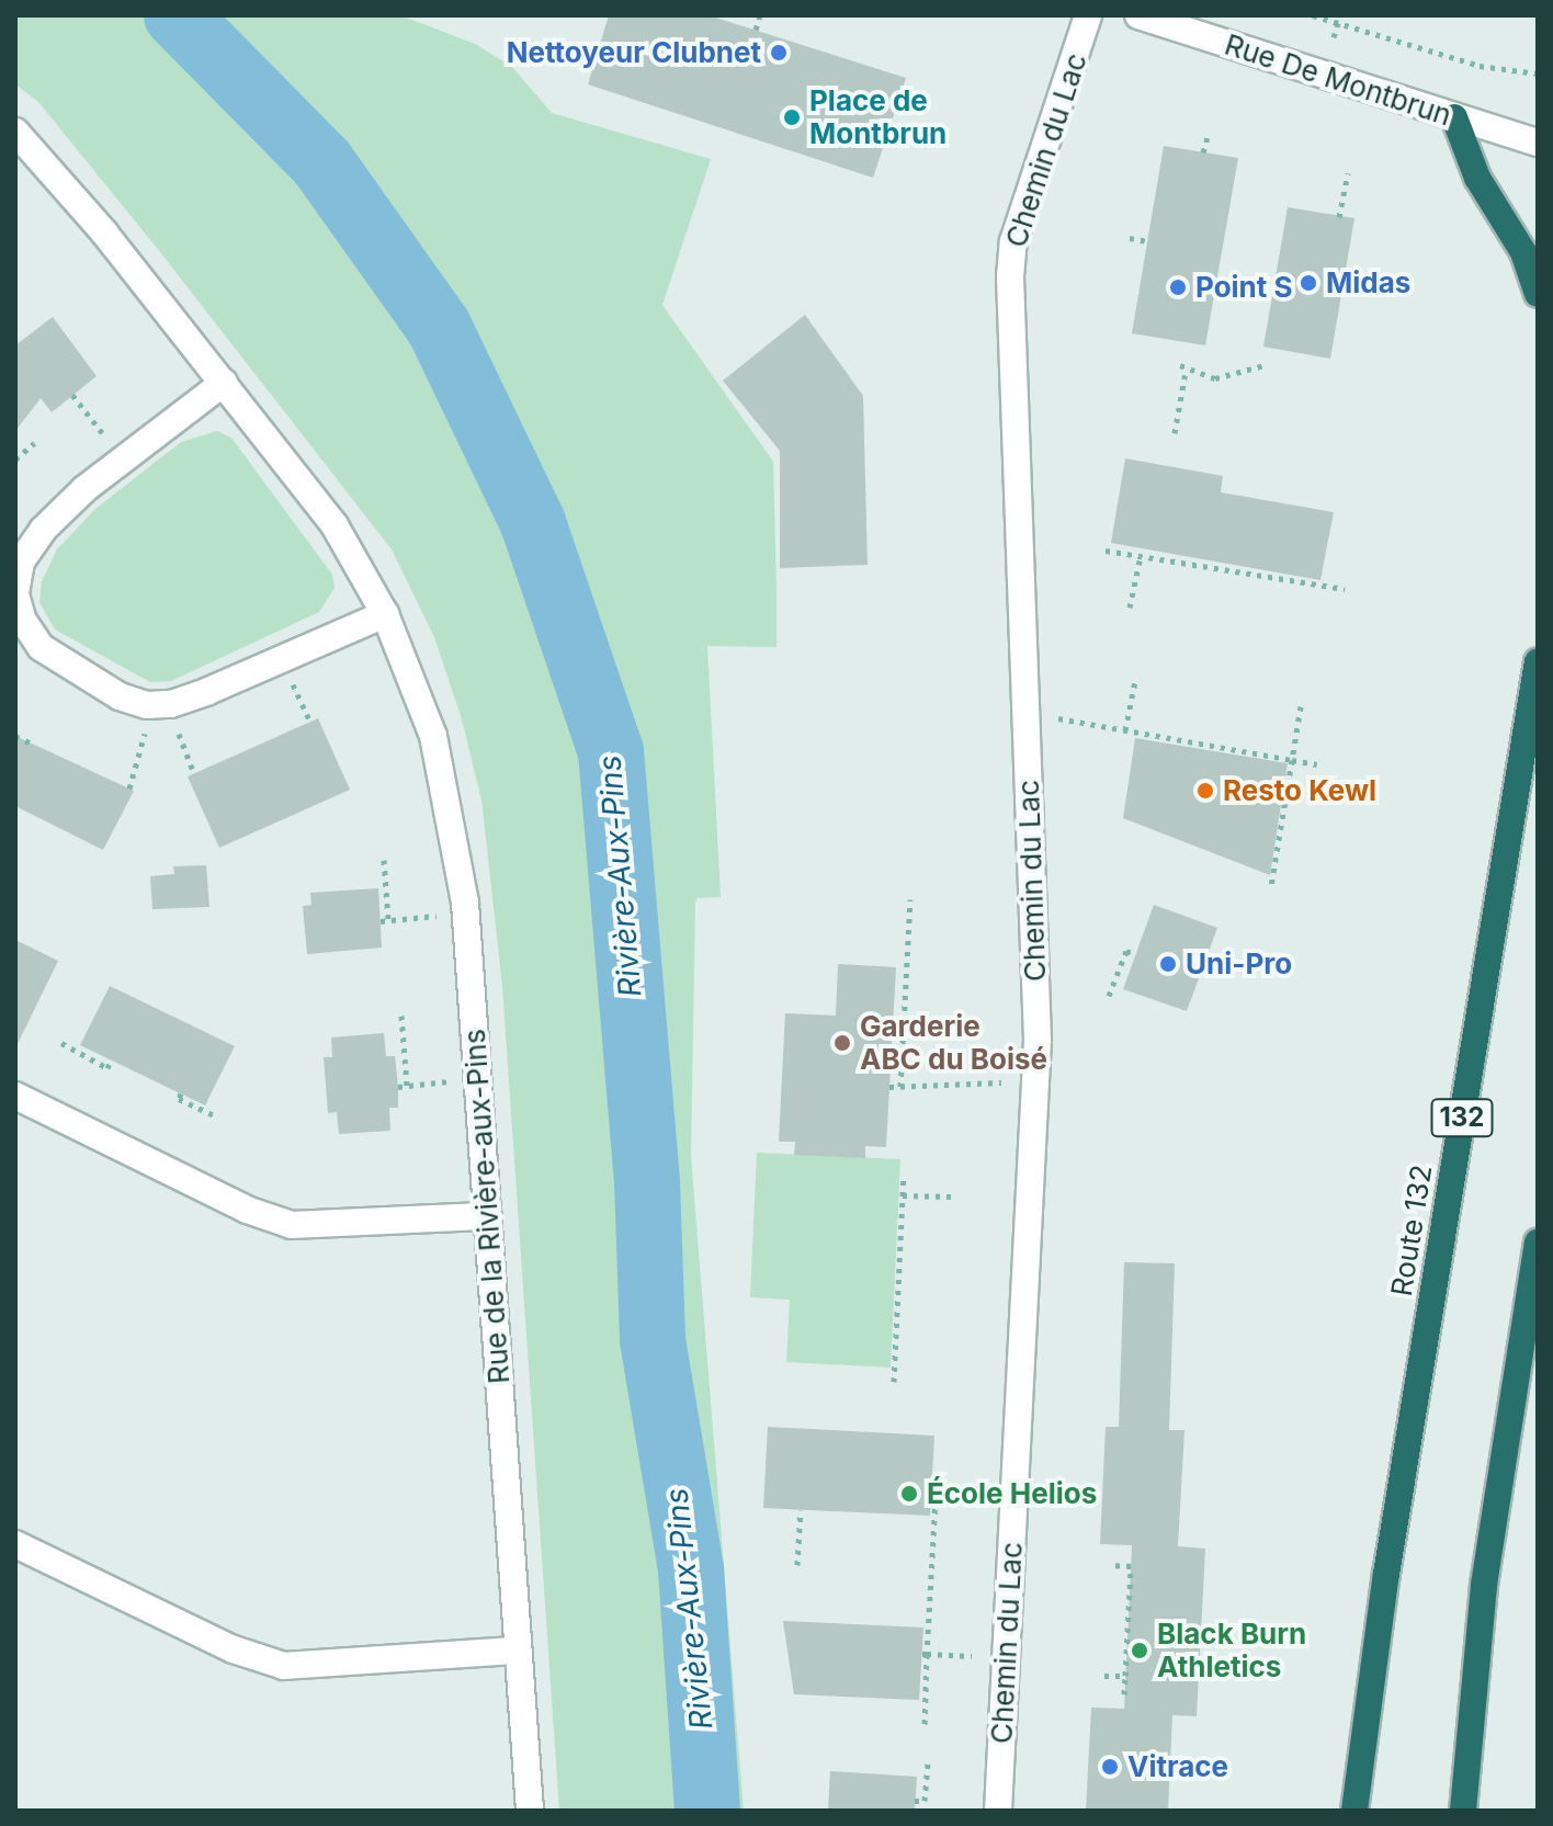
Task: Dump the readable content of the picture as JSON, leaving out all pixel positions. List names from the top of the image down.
{
  "streets": {
    "highway": ["132", "Route 132"],
    "street": ["Rue De Montbrun", "Chemin du Lac", "Rue de la Rivière-aux-Pins"]
  },
  "water": ["Rivière-Aux-Pins"],
  "places": [
    "Nettoyeur Clubnet",
    "Place de Montbrun",
    "Midas",
    "Point S",
    "Resto Kewl",
    "Uni-Pro",
    "Garderie ABC du Boisé",
    "École Helios",
    "Black Burn Athletics",
    "Vitrace"
  ]
}
